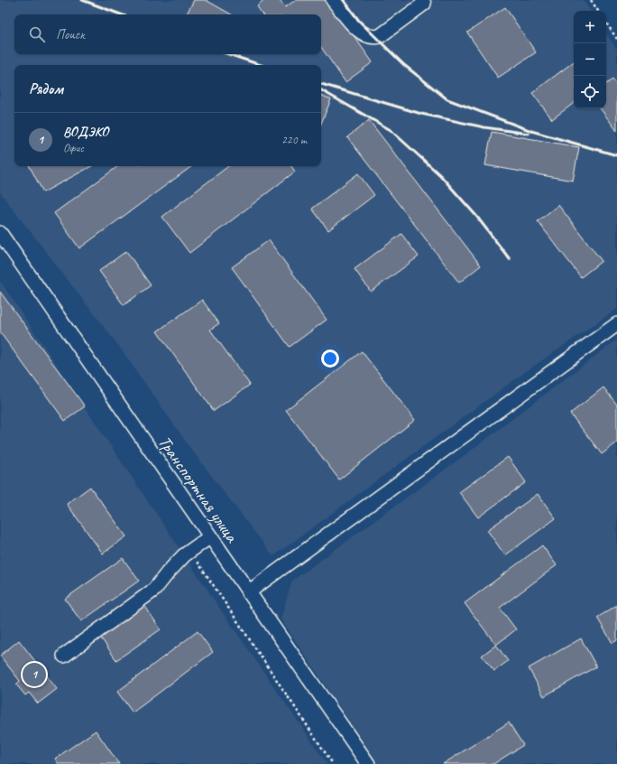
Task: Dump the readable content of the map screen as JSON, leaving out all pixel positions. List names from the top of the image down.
{
  "streets": {
    "street": ["Транспортная улица"]
  },
  "page": {
    "map_buttons": ["+", "−"],
    "search": "Поиск",
    "heading": "Рядом",
    "list": [
      {
        "mark": "1",
        "name": "ВОДЭКО",
        "note": "Офис",
        "value": "220 m"
      }
    ],
    "pins": "1"
  }
}
